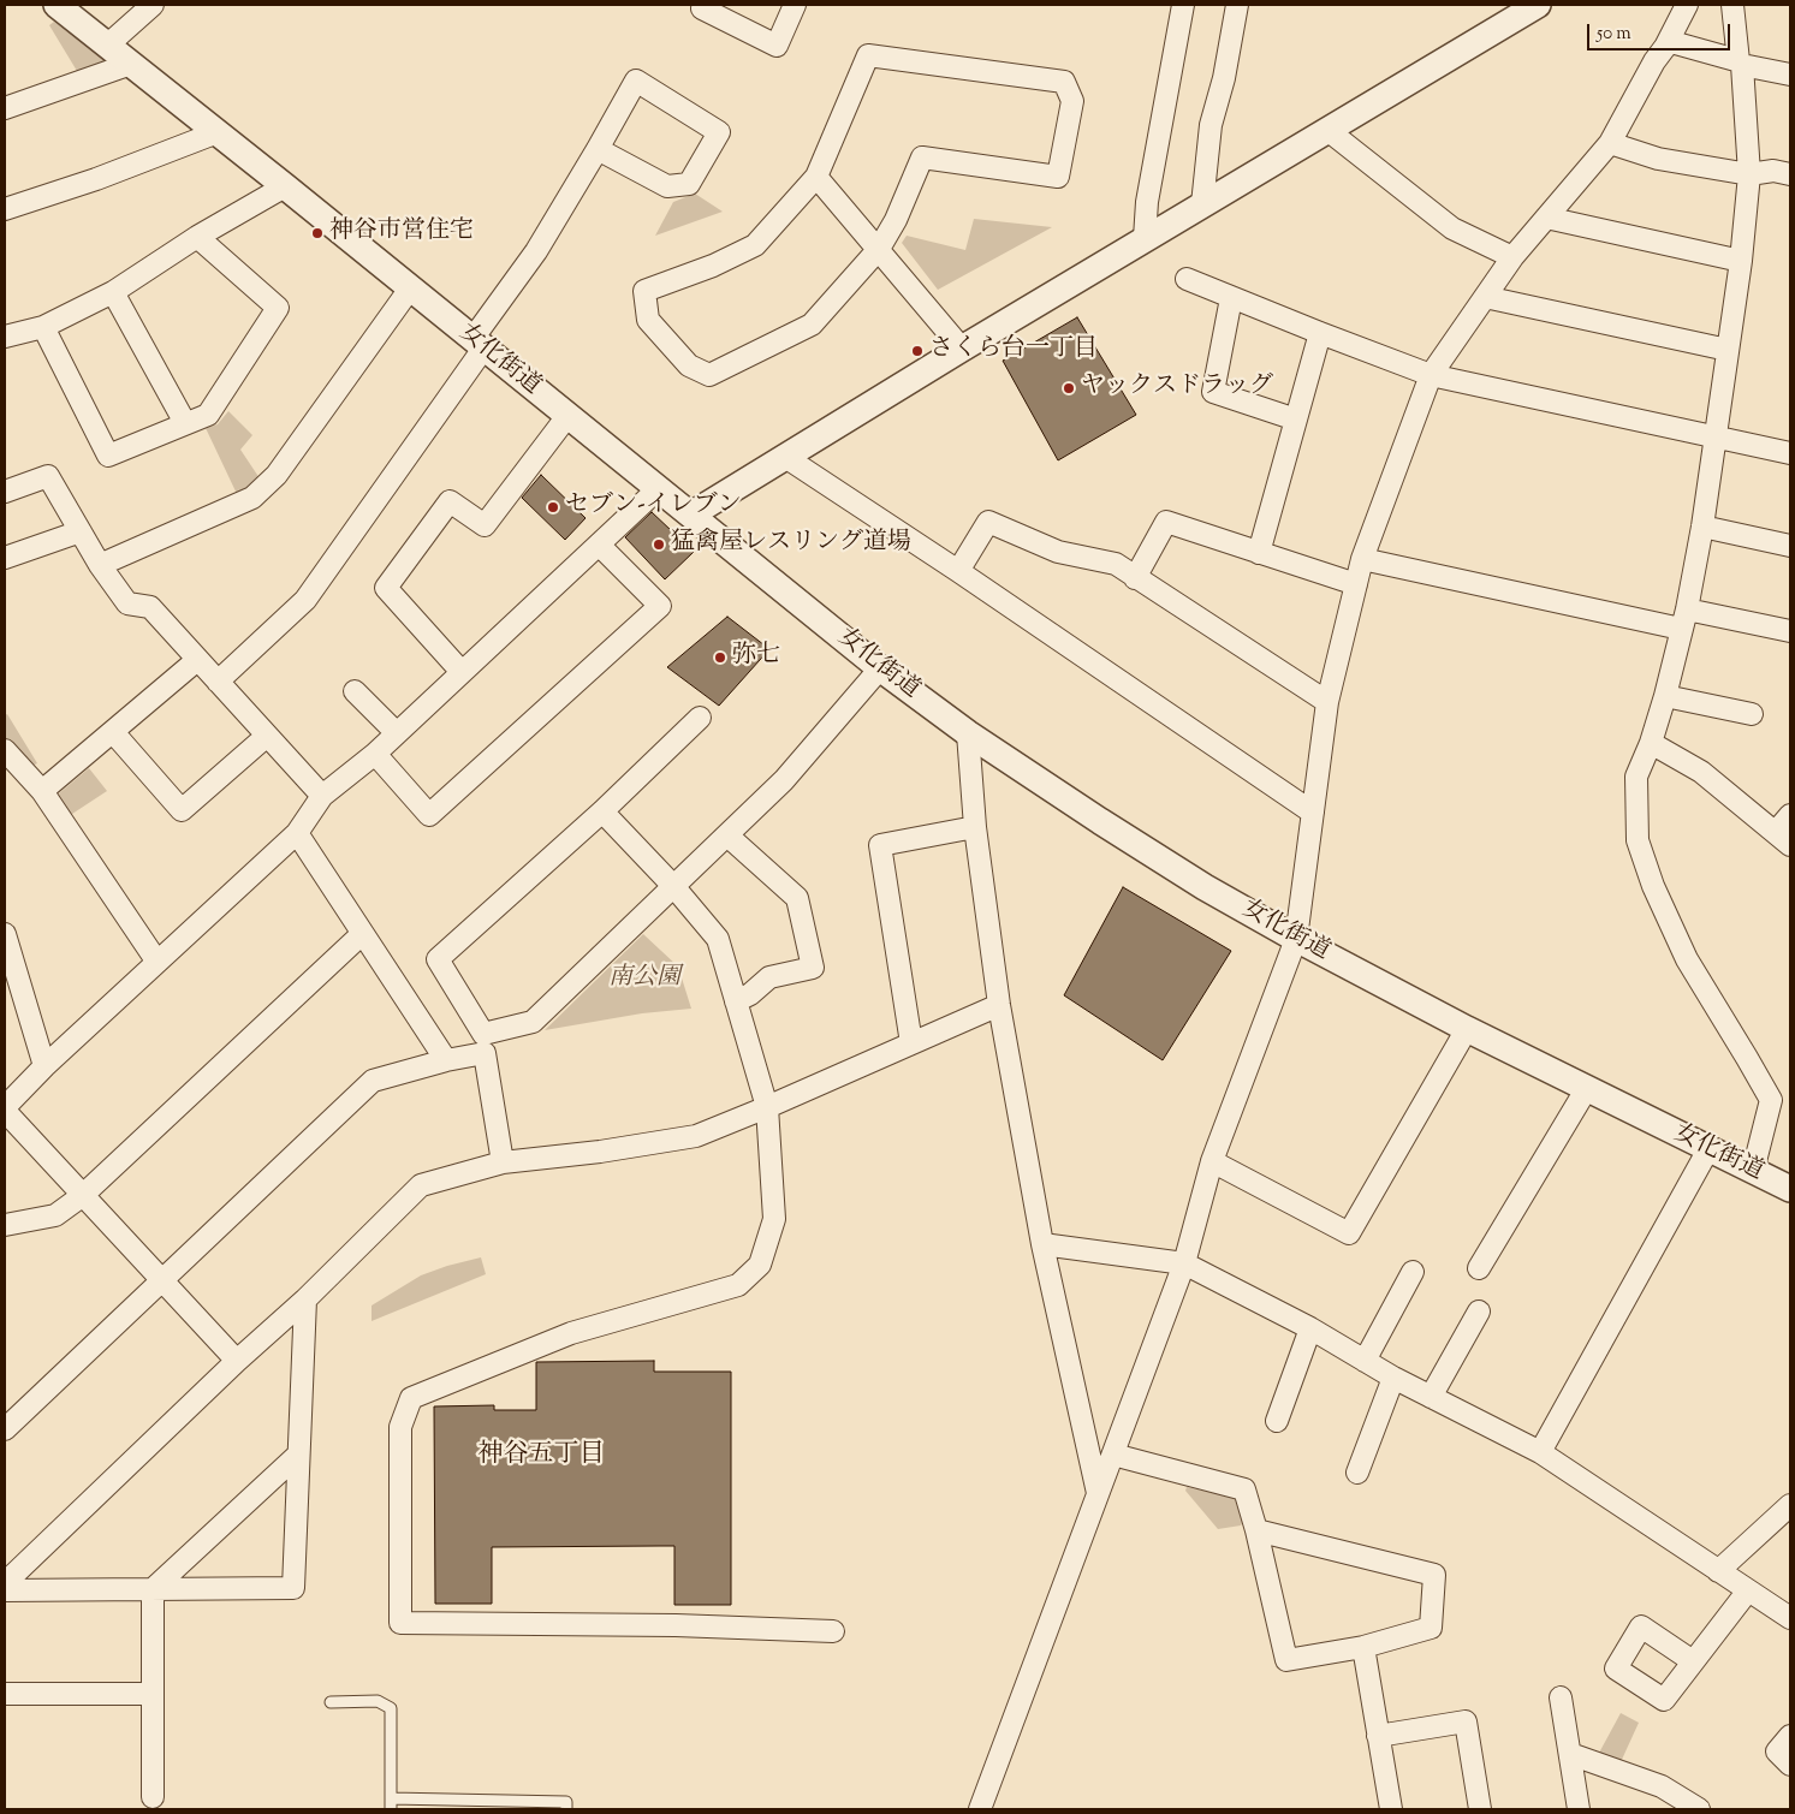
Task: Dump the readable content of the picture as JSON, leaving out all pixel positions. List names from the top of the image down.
{
  "streets": {
    "street": ["女化街道"]
  },
  "districts": ["神谷五丁目"],
  "parks": ["南公園"],
  "places": [
    "神谷市営住宅",
    "さくら台一丁目",
    "ヤックスドラッグ",
    "セブン-イレブン",
    "猛禽屋レスリング道場",
    "弥七"
  ],
  "scale_bar": "50 m"
}
